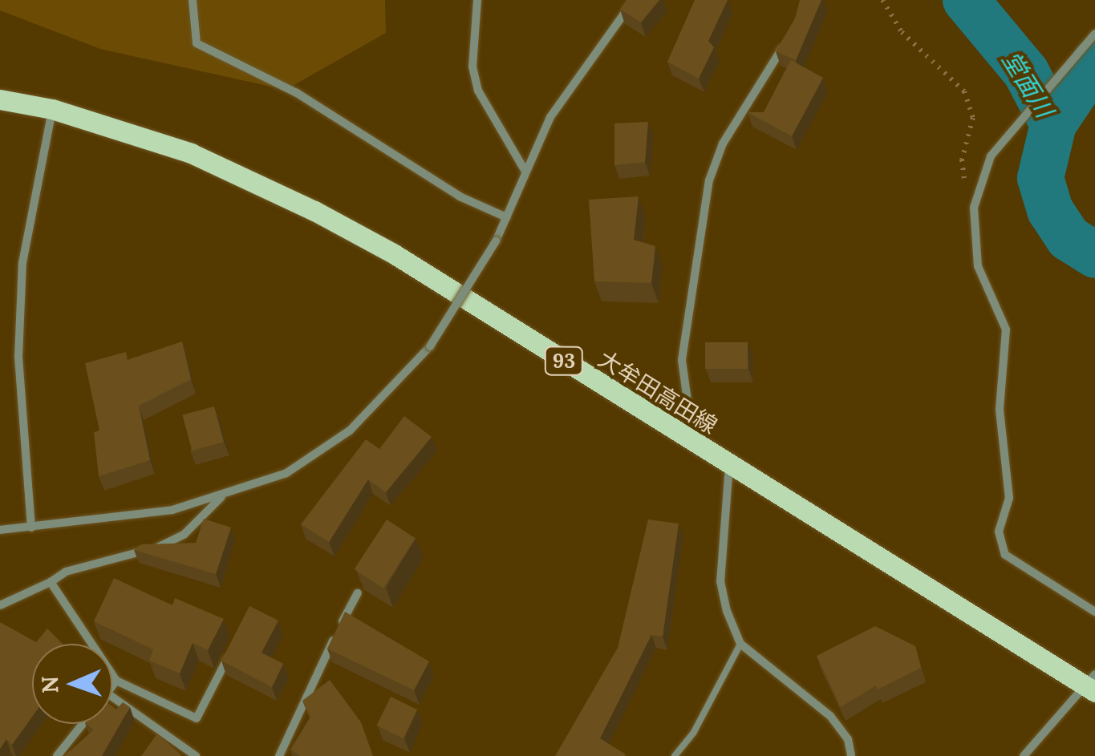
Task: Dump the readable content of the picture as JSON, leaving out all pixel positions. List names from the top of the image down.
{
  "streets": {
    "main road": ["93", "大牟田高田線"]
  },
  "water": ["堂面川"],
  "north": "left"
}
